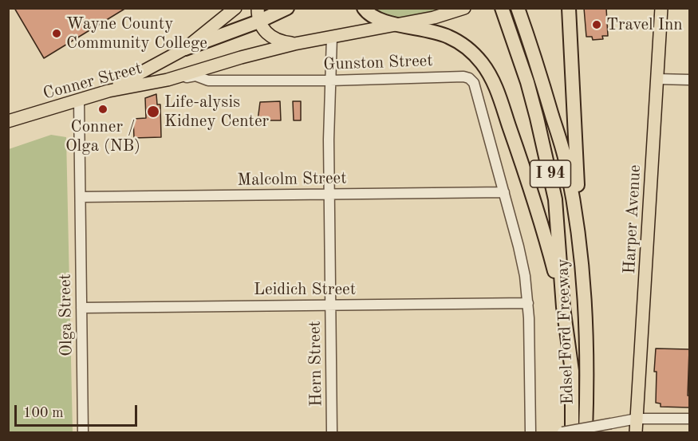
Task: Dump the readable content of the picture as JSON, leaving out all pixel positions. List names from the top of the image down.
{
  "streets": {
    "highway": ["I 94", "Edsel Ford Freeway"],
    "main road": ["Conner Street", "Harper Avenue"],
    "street": [
      "Gunston Street",
      "Malcolm Street",
      "Leidich Street",
      "Olga Street",
      "Hern Street"
    ]
  },
  "crossings": [
    ["Gunston Street", "Conner Street"],
    ["Gunston Street", "Malcolm Street"],
    ["Gunston Street", "Hern Street"],
    ["Conner Street", "Olga Street"],
    ["Conner Street", "Hern Street"],
    ["Malcolm Street", "Olga Street"],
    ["Malcolm Street", "Hern Street"],
    ["Leidich Street", "Olga Street"],
    ["Leidich Street", "Hern Street"]
  ],
  "places": [
    "Travel Inn",
    "Wayne County Community College",
    "Conner / Olga (NB)",
    "Life-alysis Kidney Center"
  ],
  "scale_bar": "100 m"
}
